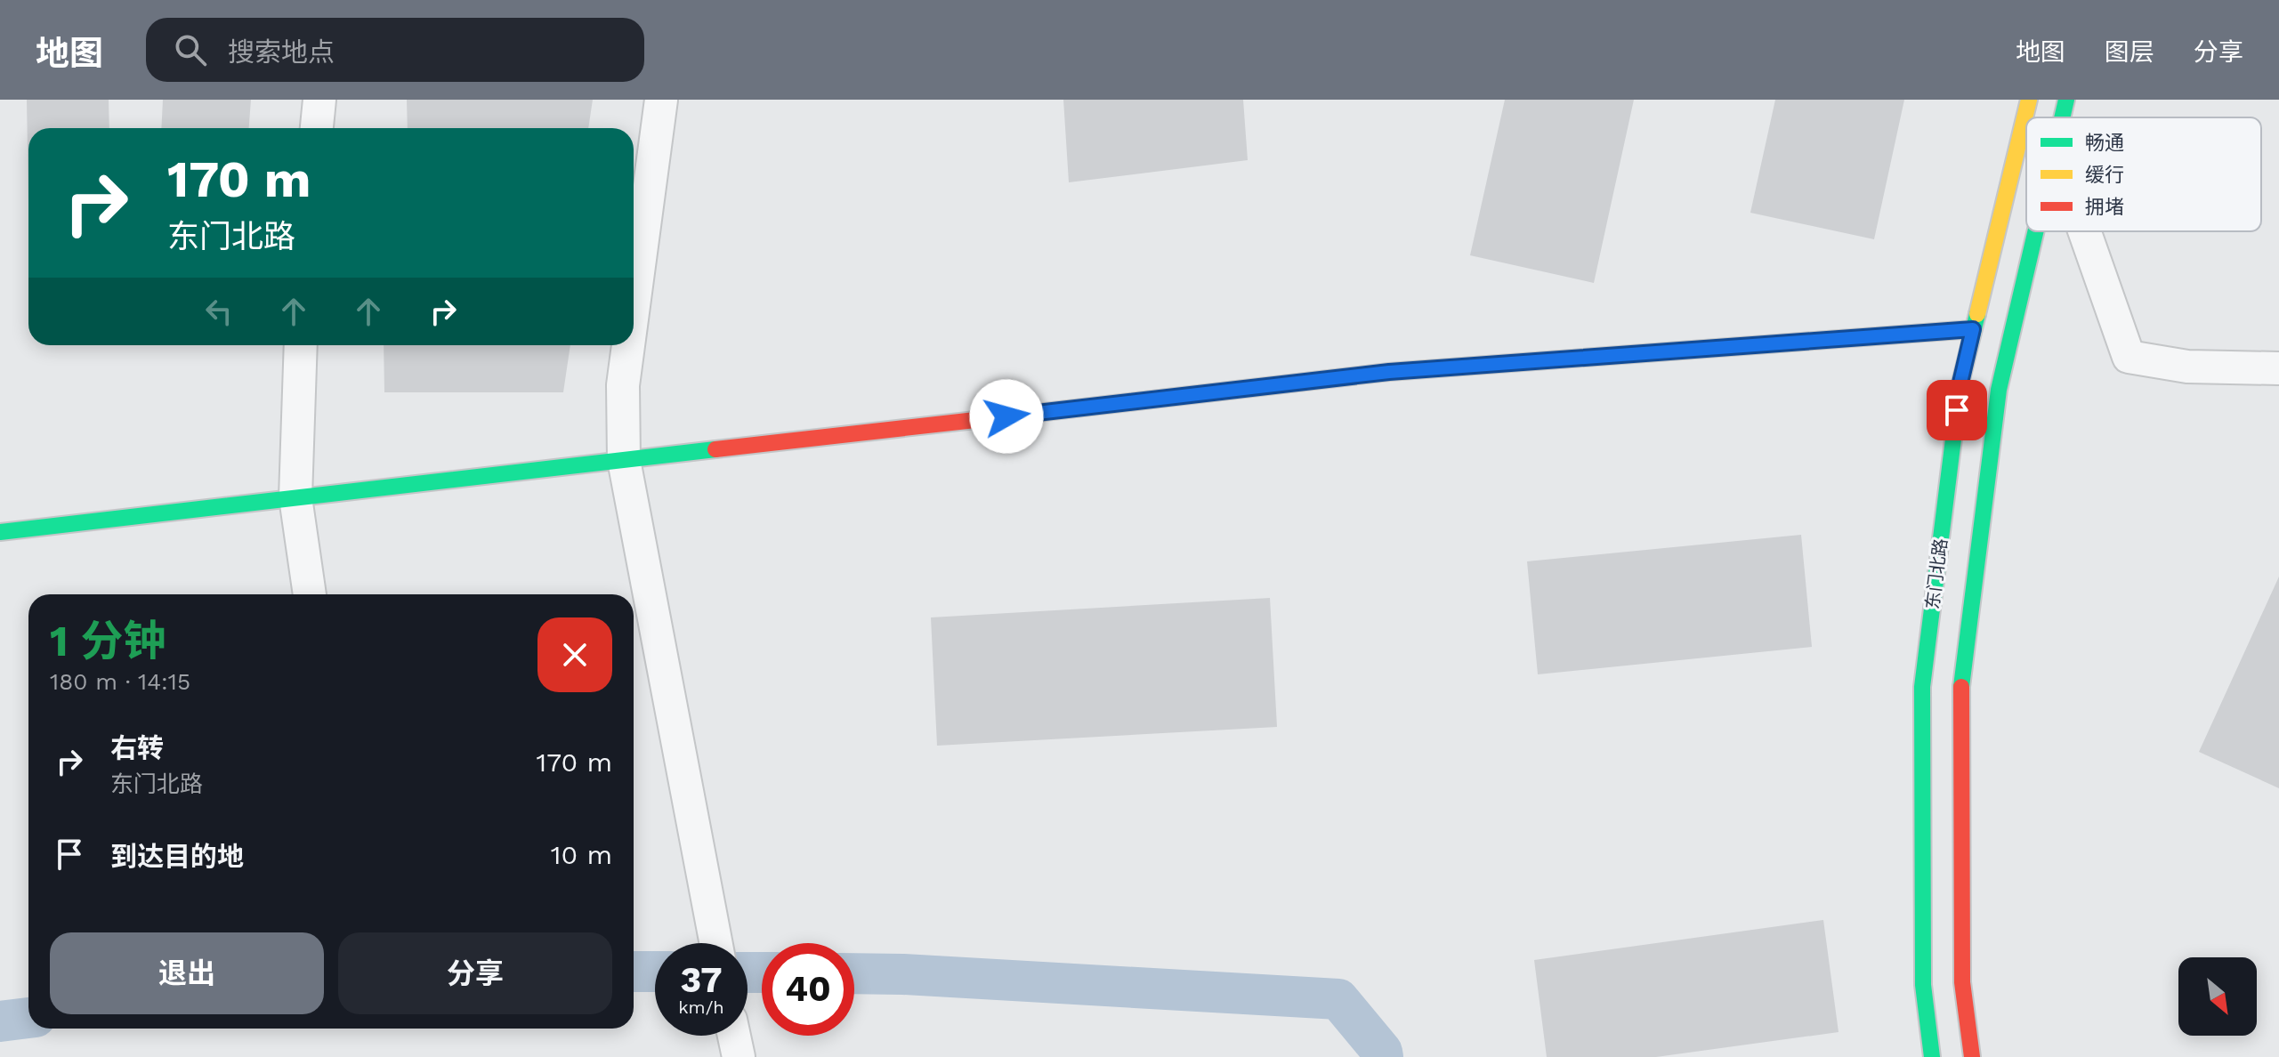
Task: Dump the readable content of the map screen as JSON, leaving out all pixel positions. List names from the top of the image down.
{
  "streets": {
    "street": ["东门北路"]
  },
  "legend": ["畅通", "缓行", "拥堵"],
  "north": "bottom right",
  "page": {
    "header": "地图",
    "search": "搜索地点",
    "nav": ["地图", "图层", "分享"],
    "turn": ["170 m", "东门北路"],
    "heading": ["1 分钟", "180 m · 14:15"],
    "list": [
      {
        "name": "右转",
        "note": "东门北路",
        "value": "170 m"
      },
      {
        "name": "到达目的地",
        "value": "10 m"
      }
    ],
    "buttons": ["退出", "分享"],
    "speed": "37 km/h",
    "limit": "40"
  }
}
